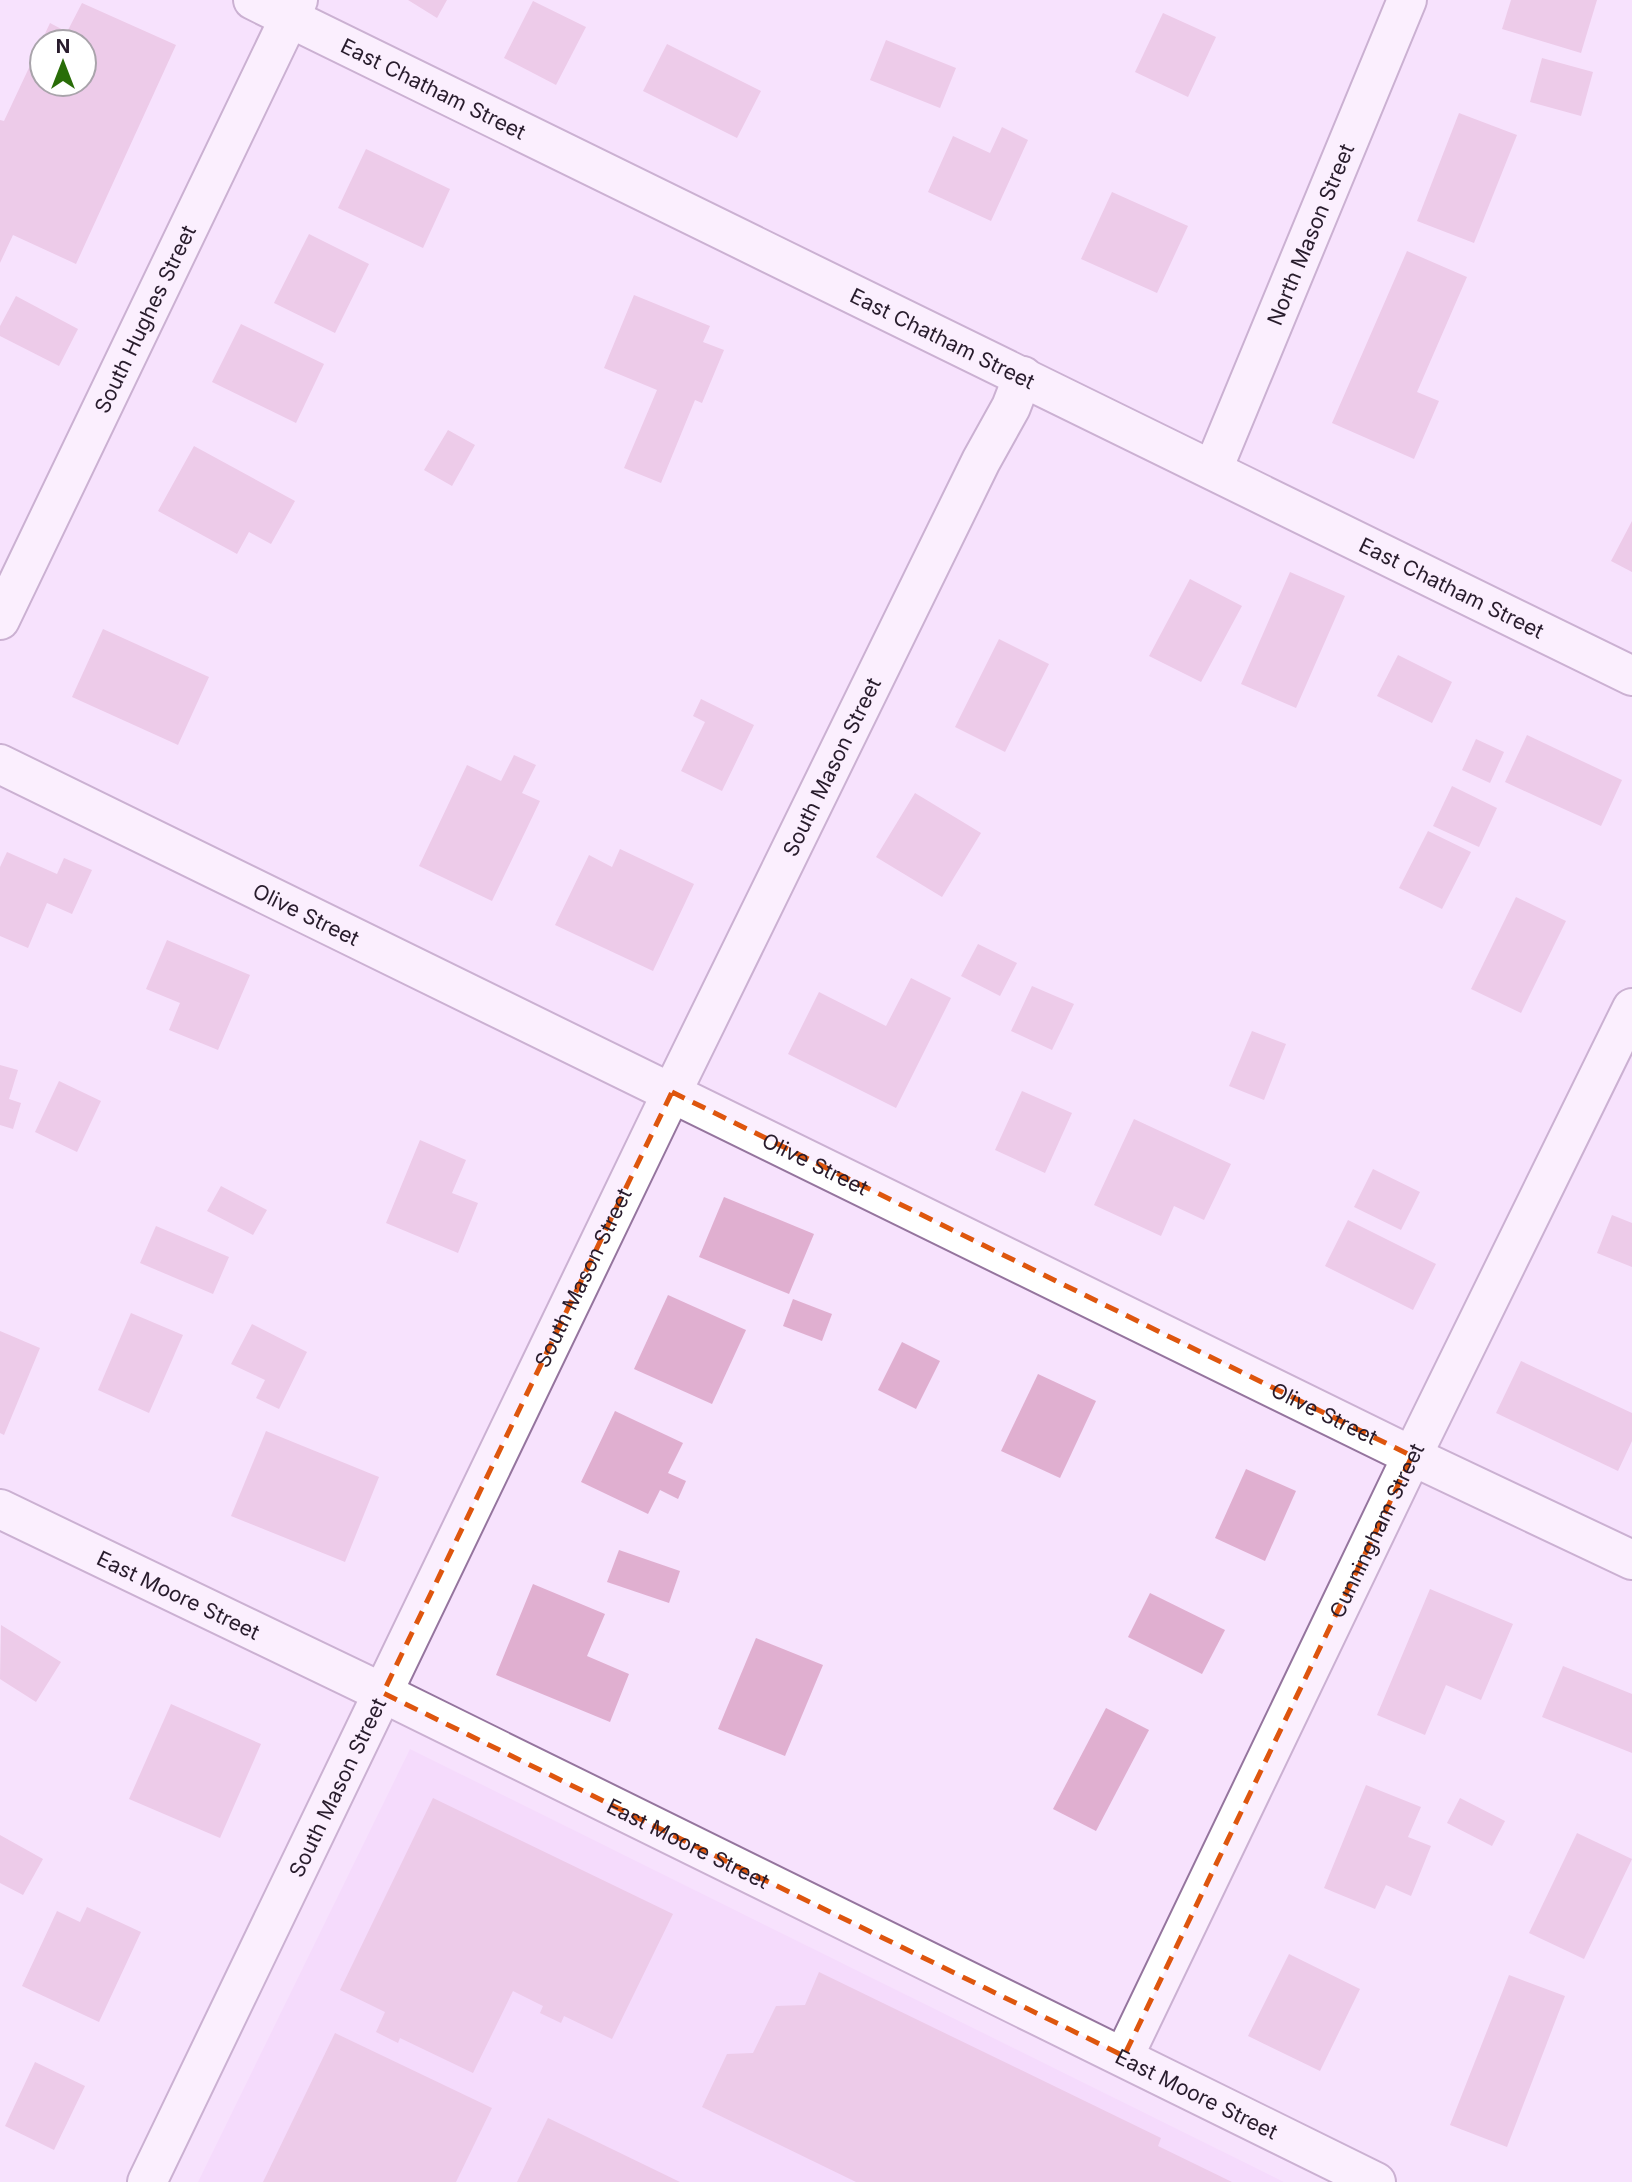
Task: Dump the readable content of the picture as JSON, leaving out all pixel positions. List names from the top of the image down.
{
  "streets": {
    "street": [
      "East Chatham Street",
      "North Mason Street",
      "South Hughes Street",
      "South Mason Street",
      "Olive Street",
      "Cunningham Street",
      "East Moore Street"
    ]
  },
  "crossings": [
    ["East Chatham Street", "North Mason Street"],
    ["East Chatham Street", "South Hughes Street"],
    ["East Chatham Street", "South Mason Street"],
    ["South Mason Street", "Olive Street"],
    ["South Mason Street", "East Moore Street"],
    ["Olive Street", "Cunningham Street"],
    ["Cunningham Street", "East Moore Street"]
  ],
  "north": "top"
}
